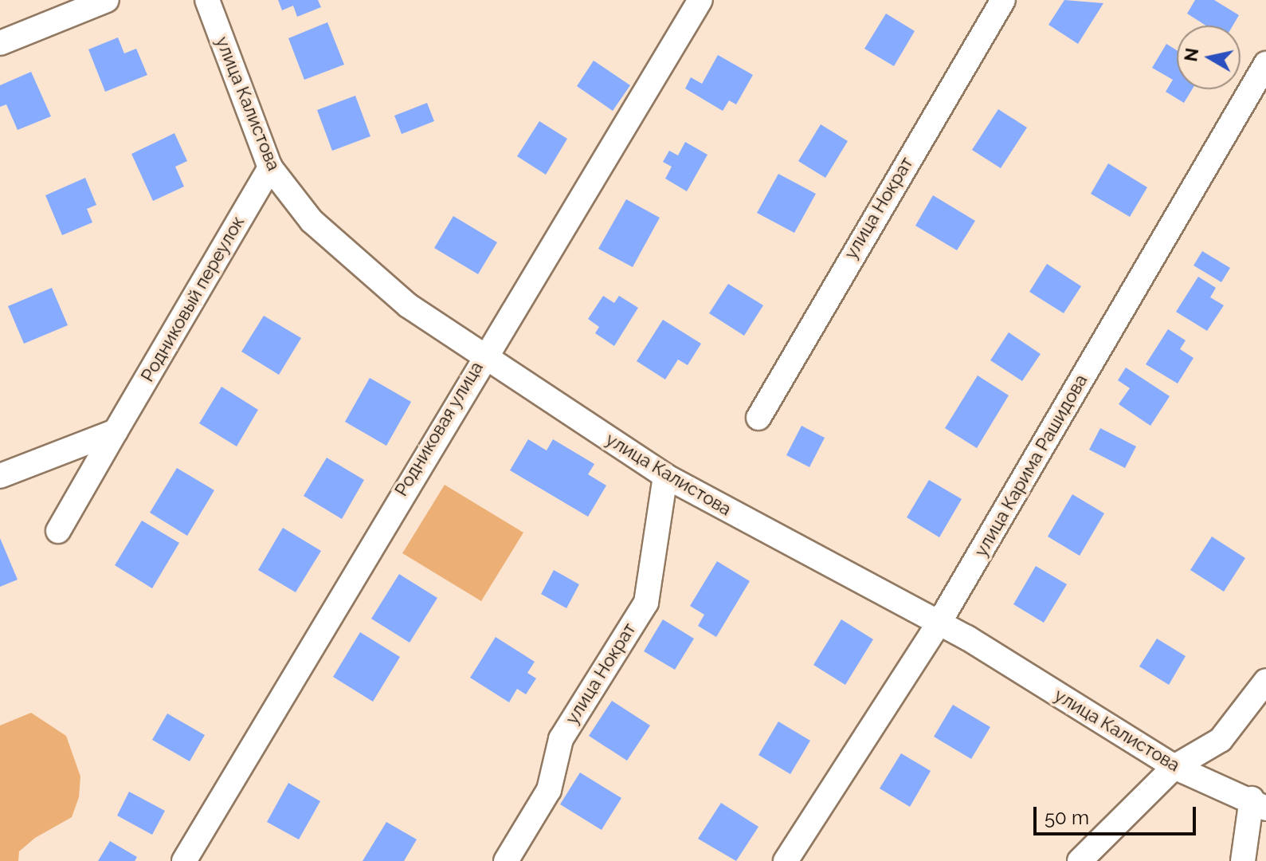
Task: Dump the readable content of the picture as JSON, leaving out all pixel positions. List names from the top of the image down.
{
  "streets": {
    "street": [
      "улица Калистова",
      "улица Нократ",
      "Родниковый переулок",
      "Родниковая улица",
      "улица Карима Рашидова"
    ]
  },
  "crossings": [
    ["улица Калистова", "улица Нократ"],
    ["улица Калистова", "Родниковый переулок"],
    ["улица Калистова", "Родниковая улица"],
    ["улица Калистова", "улица Карима Рашидова"]
  ],
  "scale_bar": "50 m",
  "north": "left"
}
